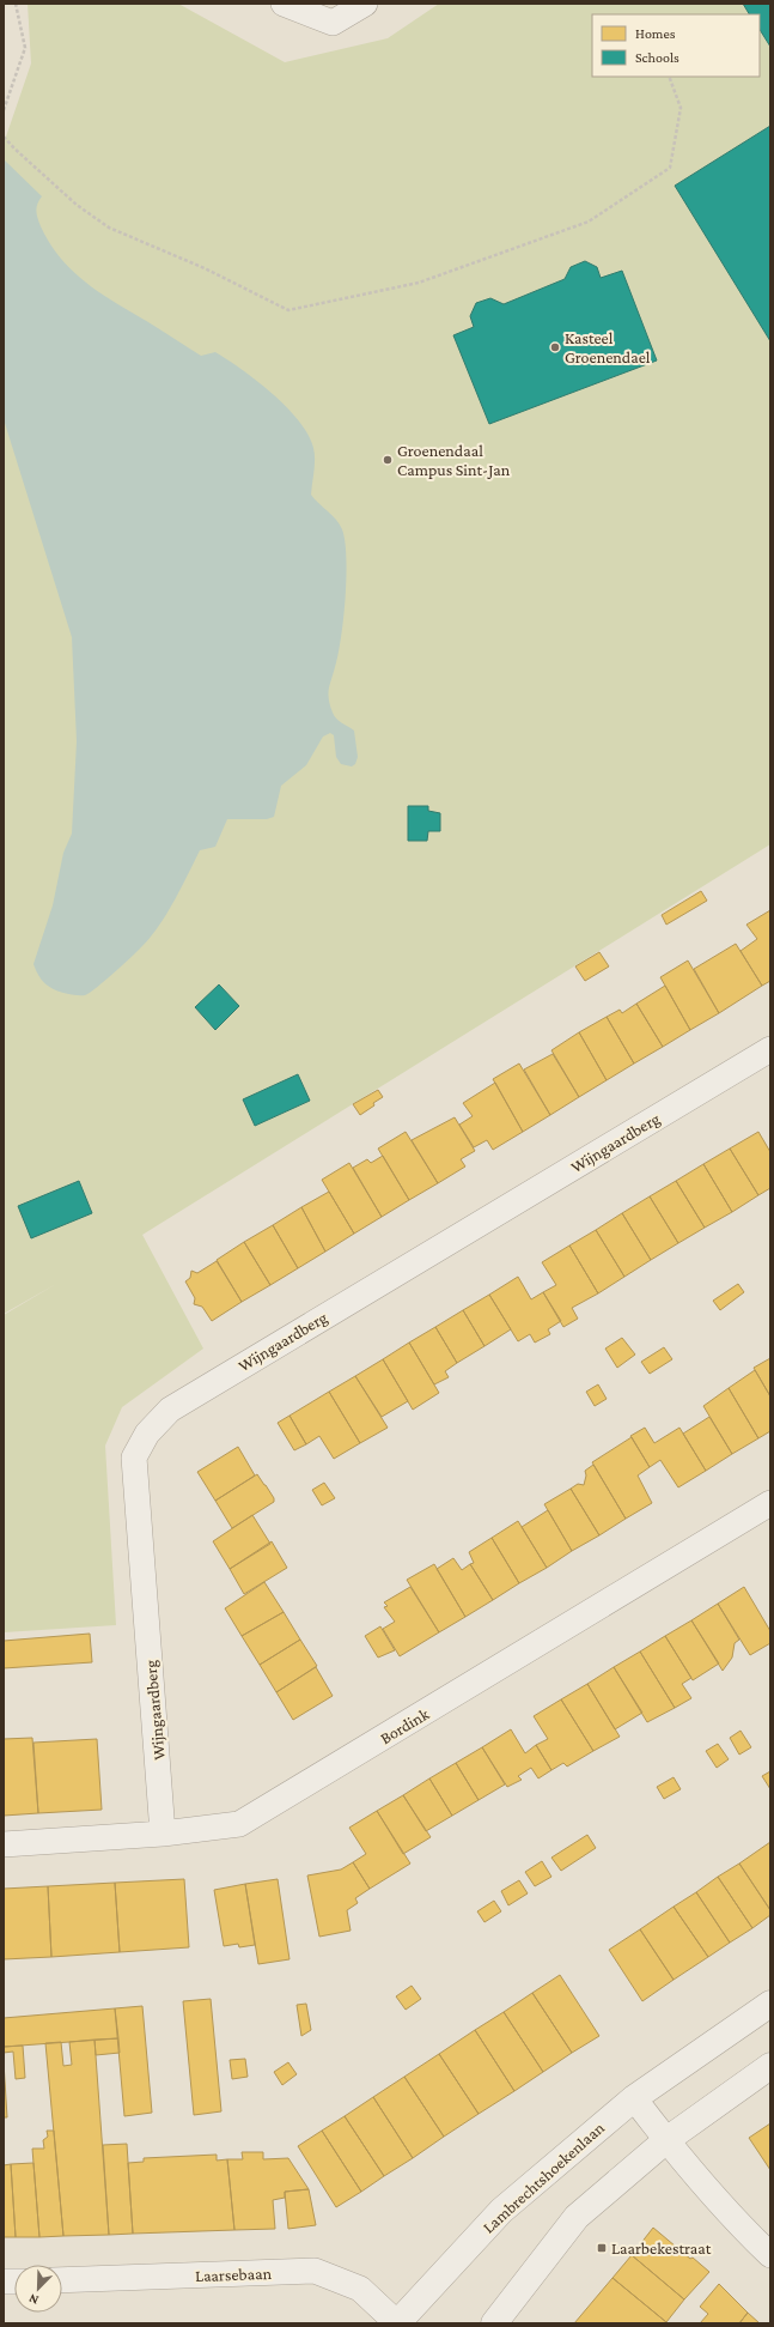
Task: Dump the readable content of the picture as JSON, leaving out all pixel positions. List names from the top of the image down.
{
  "streets": {
    "street": [
      "Wijngaardberg",
      "Bordink",
      "Lambrechtshoekenlaan",
      "Laarsebaan"
    ]
  },
  "crossings": [
    ["Wijngaardberg", "Bordink"],
    ["Lambrechtshoekenlaan", "Laarsebaan"]
  ],
  "places": {
    "other": ["Kasteel Groenendael", "Groenendaal Campus Sint-Jan"],
    "transit": ["Laarbekestraat"]
  },
  "legend": ["Homes", "Schools"],
  "north": "bottom left"
}
